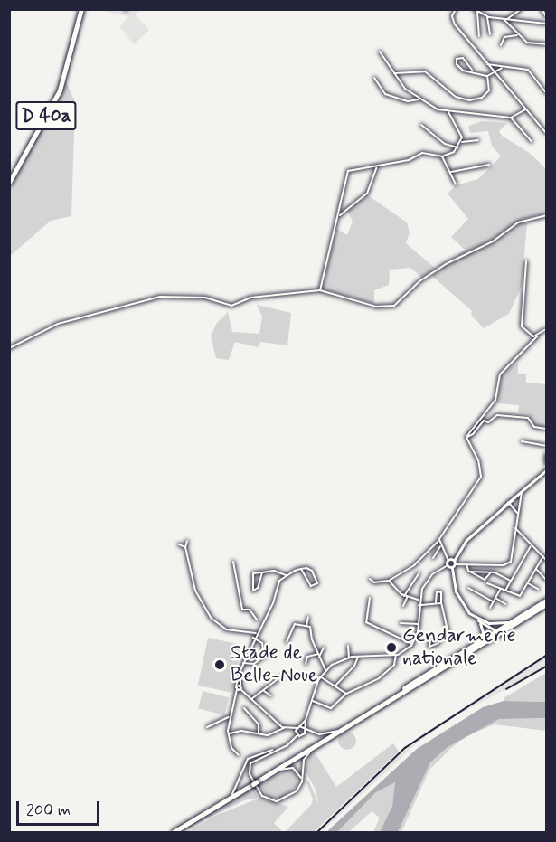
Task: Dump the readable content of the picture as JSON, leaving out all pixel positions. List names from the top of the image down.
{
  "streets": {
    "main road": ["D 40a"]
  },
  "places": ["Gendarmerie nationale", "Stade de Belle-Noue"],
  "scale_bar": "200 m"
}
